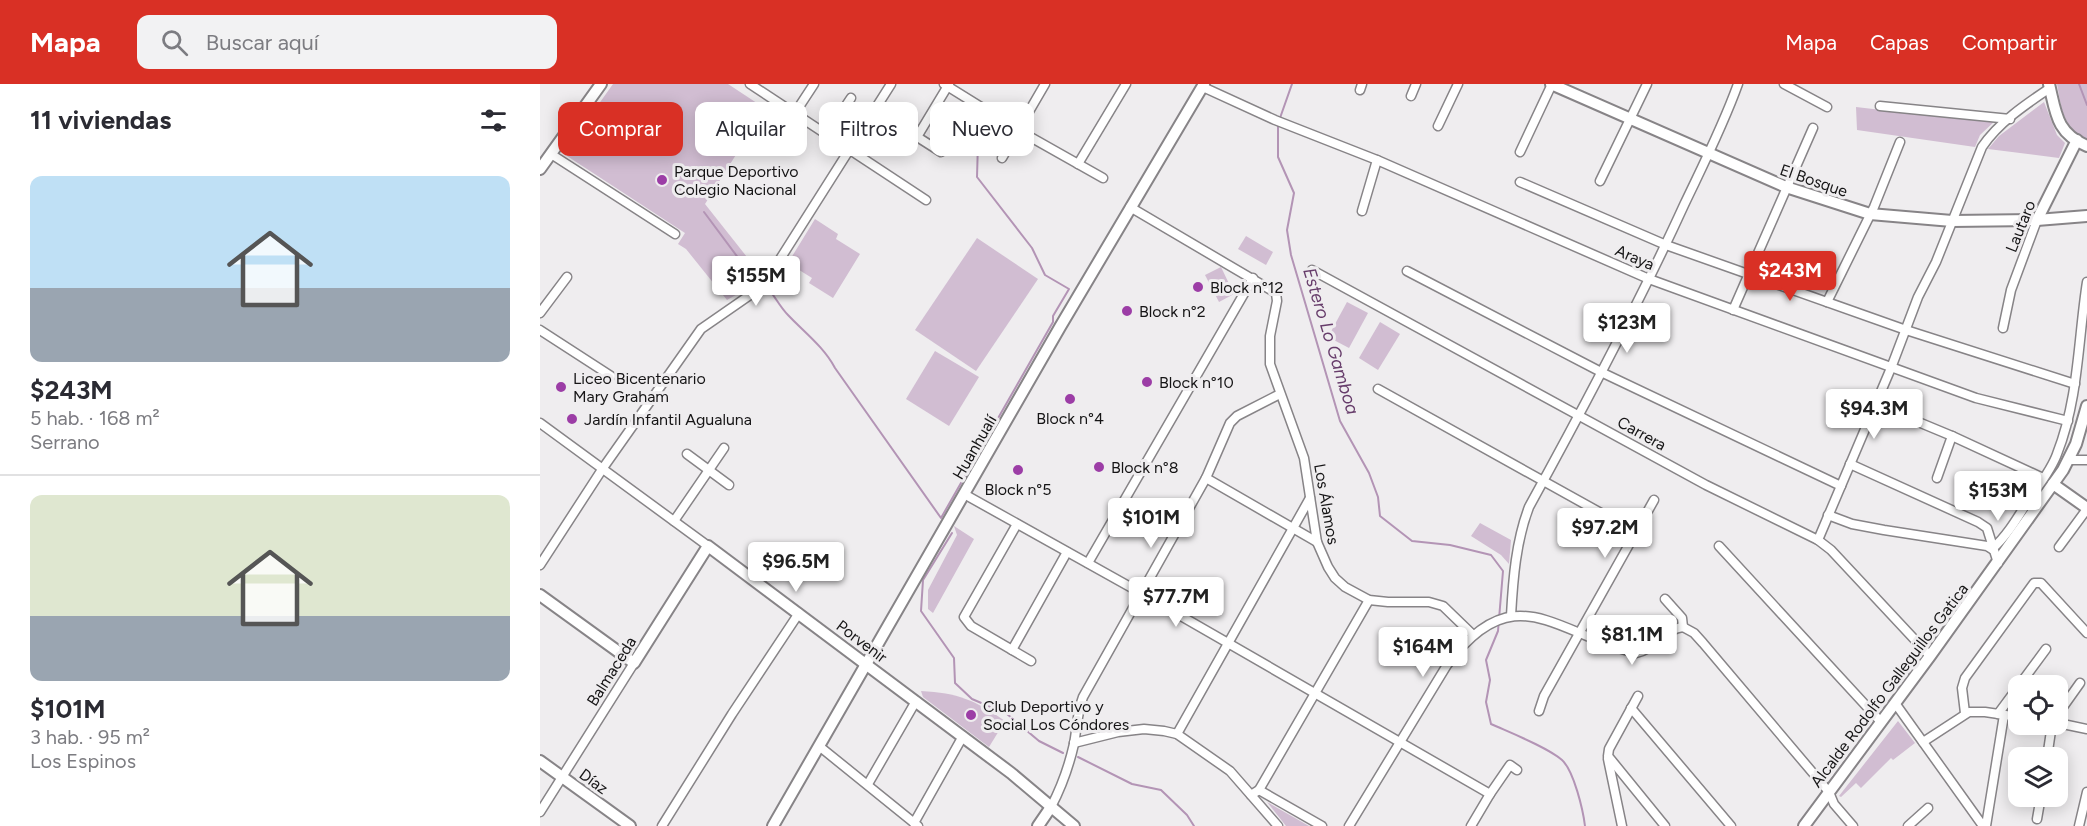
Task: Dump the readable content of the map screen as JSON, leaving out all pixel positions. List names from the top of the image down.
{
  "streets": {
    "street": [
      "El Bosque",
      "Lautaro",
      "Araya",
      "Carrera",
      "Huanhualí",
      "Los Álamos",
      "Porvenir",
      "Balmaceda",
      "Alcalde Rodolfo Galleguillos Gatica",
      "Díaz"
    ]
  },
  "crossings": [
    ["El Bosque", "Lautaro"],
    ["Araya", "Huanhualí"],
    ["Carrera", "Alcalde Rodolfo Galleguillos Gatica"],
    ["Huanhualí", "Los Álamos"],
    ["Huanhualí", "Porvenir"],
    ["Porvenir", "Balmaceda"],
    ["Balmaceda", "Díaz"]
  ],
  "water": ["Estero Lo Gamboa"],
  "places": [
    "Parque Deportivo Colegio Nacional",
    "Block n°12",
    "Block n°2",
    "Block n°10",
    "Liceo Bicentenario Mary Graham",
    "Block n°4",
    "Jardín Infantil Agualuna",
    "Block n°8",
    "Block n°5",
    "Club Deportivo y Social Los Cóndores"
  ],
  "page": {
    "header": "Mapa",
    "search": "Buscar aquí",
    "nav": ["Mapa", "Capas", "Compartir"],
    "heading": "11 viviendas",
    "chip": [
      "Comprar",
      "Alquilar",
      "Filtros",
      "Nuevo"
    ],
    "list": [
      {
        "name": "$243M",
        "note": "5 hab. · 168 m² · Serrano"
      },
      {
        "name": "$101M",
        "note": "3 hab. · 95 m² · Los Espinos"
      }
    ],
    "price": [
      "$243M",
      "$155M",
      "$123M",
      "$94.3M",
      "$153M",
      "$101M",
      "$97.2M",
      "$96.5M",
      "$77.7M",
      "$81.1M",
      "$164M"
    ]
  }
}
